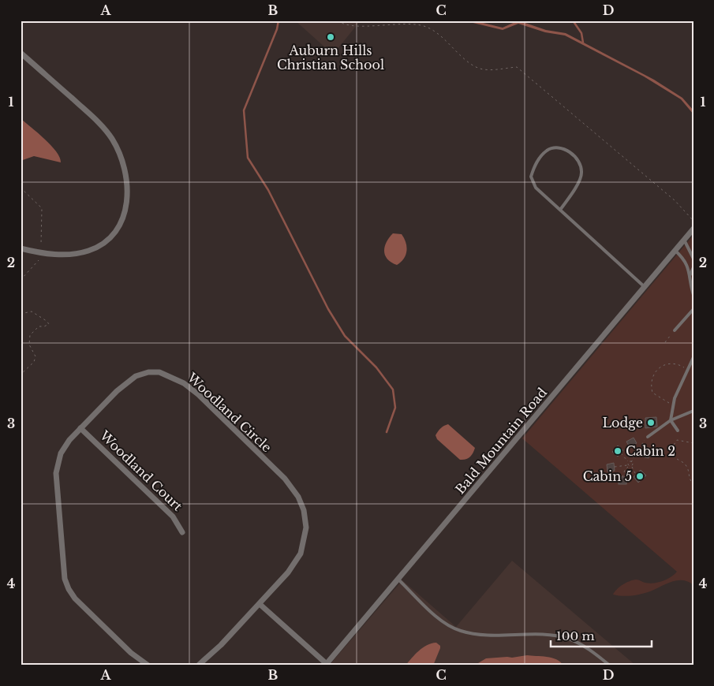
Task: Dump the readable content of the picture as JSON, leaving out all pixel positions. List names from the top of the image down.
{
  "streets": {
    "street": ["Woodland Circle", "Bald Mountain Road", "Woodland Court"]
  },
  "crossings": [
    ["Woodland Circle", "Woodland Court"]
  ],
  "places": [
    "Auburn Hills Christian School",
    "Lodge",
    "Cabin 2",
    "Cabin 5"
  ],
  "scale_bar": "100 m",
  "grid": {
    "columns": [
      "A",
      "B",
      "C",
      "D"
    ],
    "rows": [
      "1",
      "2",
      "3",
      "4"
    ]
  }
}
